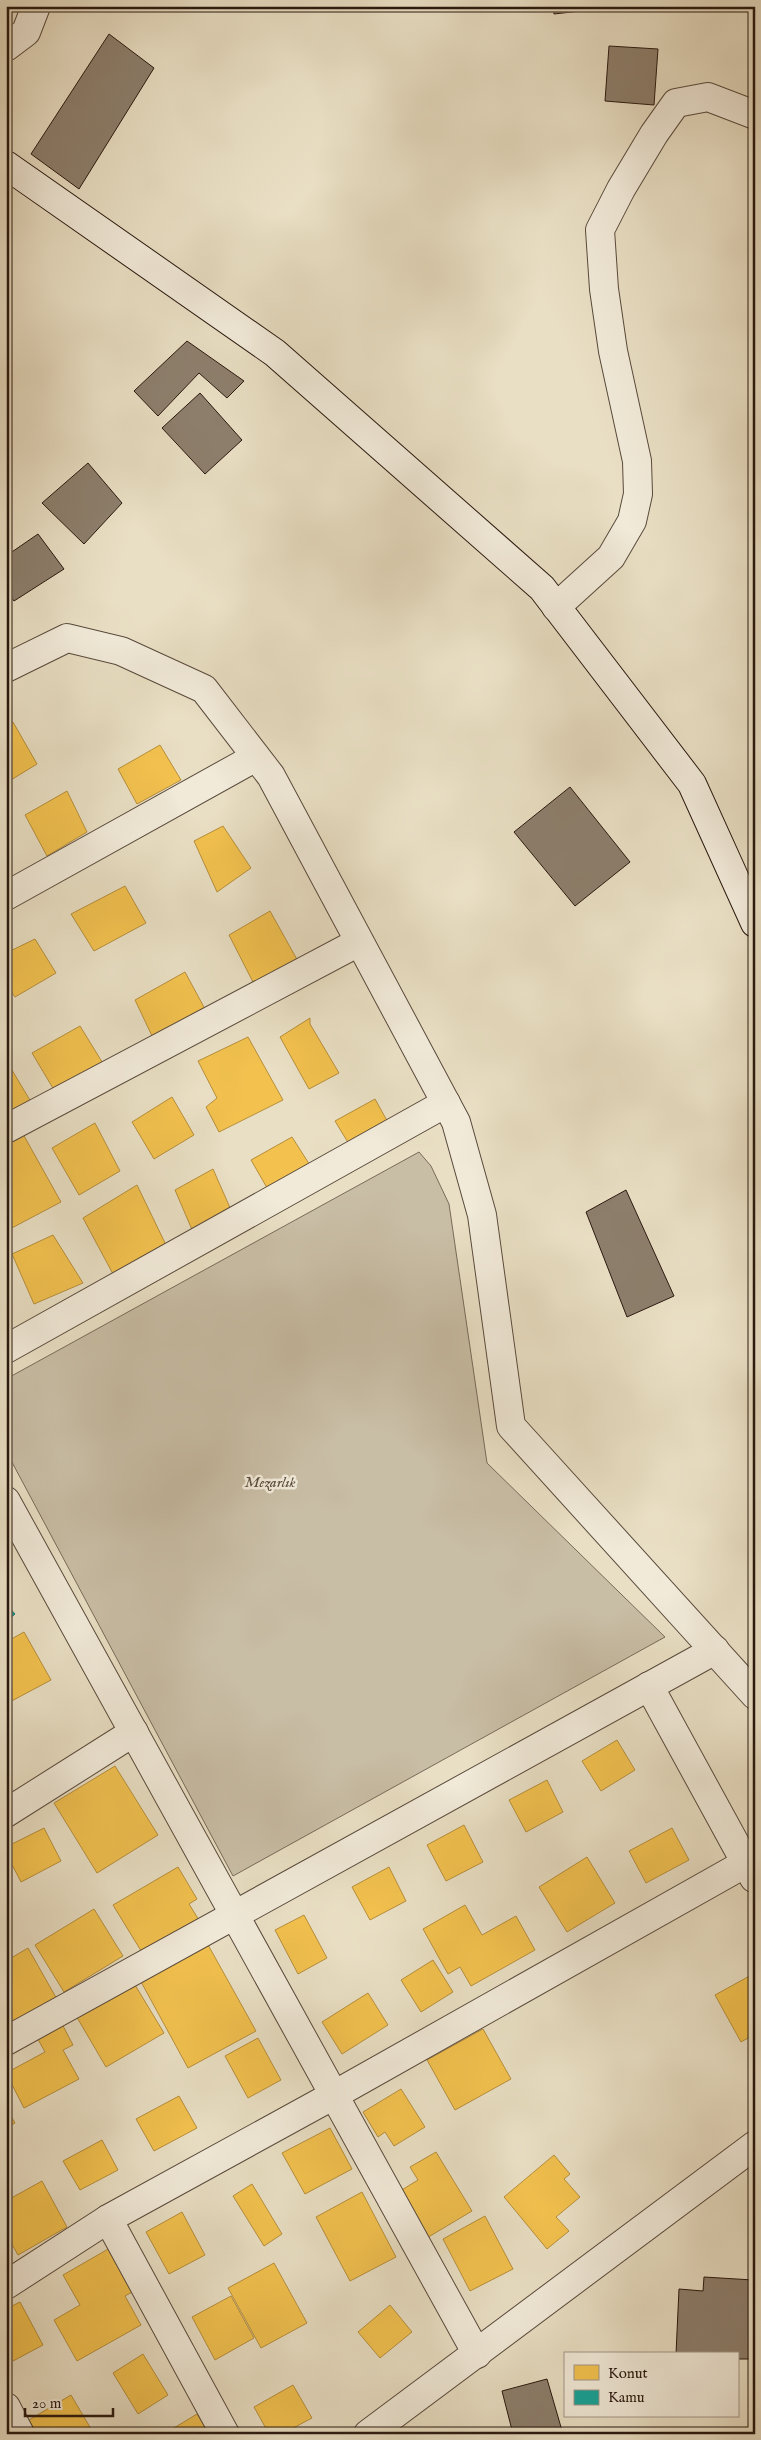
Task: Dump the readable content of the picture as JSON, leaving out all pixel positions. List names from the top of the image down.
{
  "parks": ["Mezarlık"],
  "legend": ["Konut", "Kamu"],
  "scale_bar": "20 m"
}
